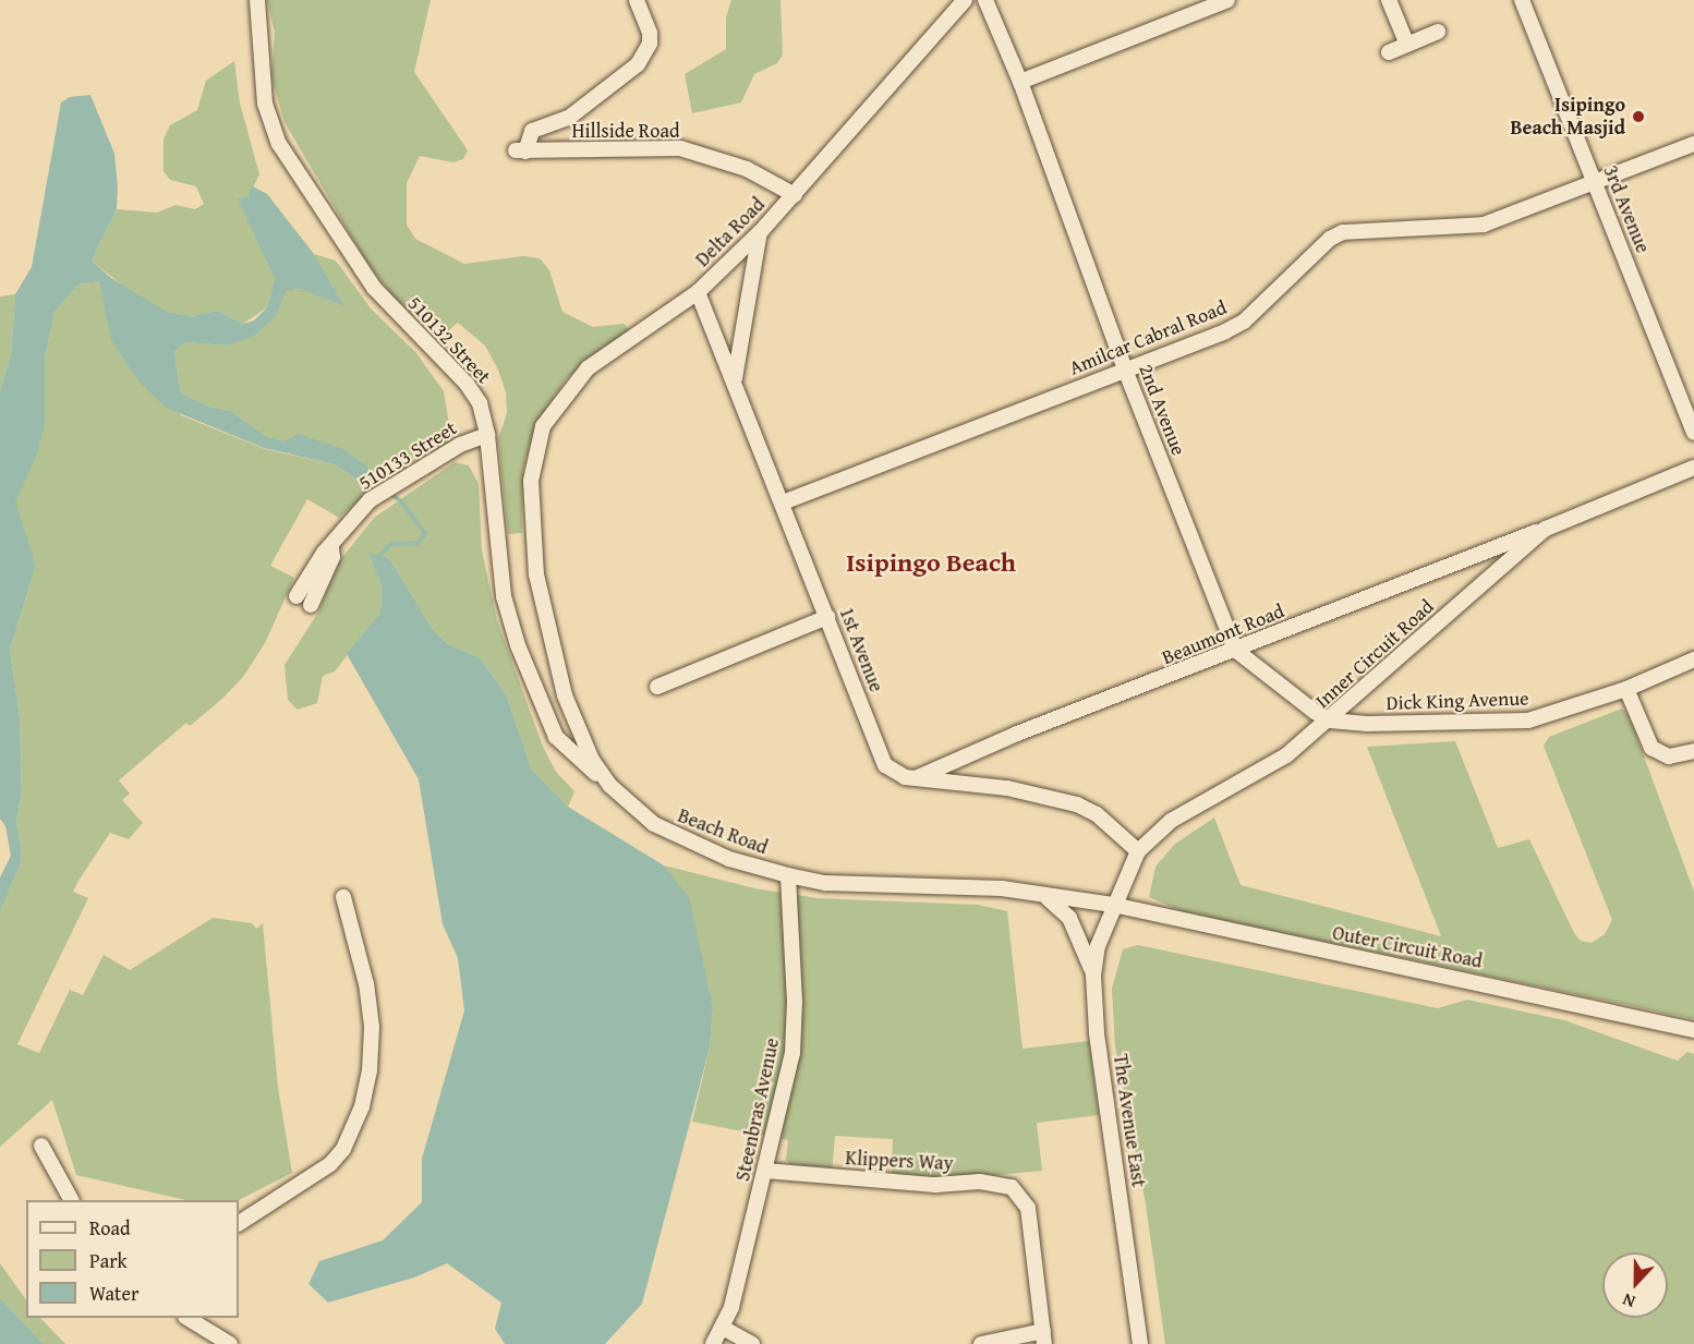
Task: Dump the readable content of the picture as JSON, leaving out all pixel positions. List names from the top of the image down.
{
  "streets": {
    "street": [
      "Hillside Road",
      "3rd Avenue",
      "Delta Road",
      "Amilcar Cabral Road",
      "510132 Street",
      "2nd Avenue",
      "510133 Street",
      "Beaumont Road",
      "1st Avenue",
      "Inner Circuit Road",
      "Dick King Avenue",
      "Beach Road",
      "Outer Circuit Road",
      "Steenbras Avenue",
      "The Avenue East",
      "Klippers Way"
    ]
  },
  "crossings": [
    ["Hillside Road", "Delta Road"],
    ["3rd Avenue", "Amilcar Cabral Road"],
    ["Delta Road", "1st Avenue"],
    ["Delta Road", "Beach Road"],
    ["Amilcar Cabral Road", "2nd Avenue"],
    ["Amilcar Cabral Road", "1st Avenue"],
    ["510132 Street", "510133 Street"],
    ["510132 Street", "Beach Road"],
    ["2nd Avenue", "Beaumont Road"],
    ["2nd Avenue", "Inner Circuit Road"],
    ["2nd Avenue", "Dick King Avenue"],
    ["Beaumont Road", "1st Avenue"],
    ["Beaumont Road", "Inner Circuit Road"],
    ["1st Avenue", "Inner Circuit Road"],
    ["Inner Circuit Road", "Dick King Avenue"],
    ["Inner Circuit Road", "Beach Road"],
    ["Inner Circuit Road", "Outer Circuit Road"],
    ["Inner Circuit Road", "The Avenue East"],
    ["Beach Road", "Outer Circuit Road"],
    ["Beach Road", "Steenbras Avenue"],
    ["Beach Road", "The Avenue East"],
    ["Outer Circuit Road", "The Avenue East"],
    ["Steenbras Avenue", "Klippers Way"]
  ],
  "districts": ["Isipingo Beach"],
  "places": ["Isipingo Beach Masjid"],
  "legend": ["Road", "Park", "Water"],
  "north": "bottom"
}
